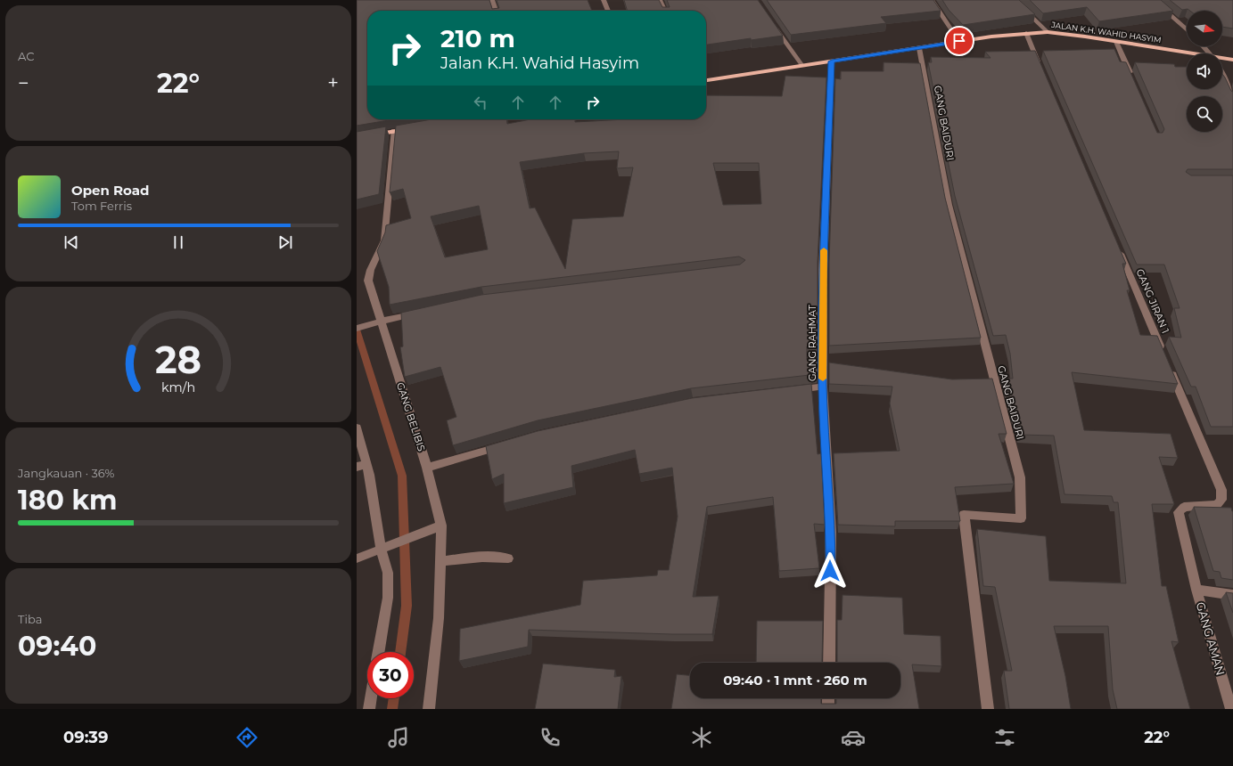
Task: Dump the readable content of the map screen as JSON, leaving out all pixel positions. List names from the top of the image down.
{
  "streets": {
    "main road": ["JALAN K.H. WAHID HASYIM"],
    "street": [
      "GANG BAIDURI",
      "GANG JIRAN 1",
      "GANG RAHMAT",
      "GANG BELIBIS",
      "GANG AMAN"
    ]
  },
  "crossings": [
    ["JALAN K.H. WAHID HASYIM", "GANG BAIDURI"],
    ["JALAN K.H. WAHID HASYIM", "GANG RAHMAT"]
  ],
  "north": "right",
  "page": {
    "tile": [
      "AC",
      ["Jangkauan · 36%", "180 km"],
      ["Tiba", "09:40"]
    ],
    "turn": ["210 m", "Jalan K.H. Wahid Hasyim"],
    "heat": ["−", "22°", "+"],
    "song": ["Open Road", "Tom Ferris"],
    "limit": "30",
    "trip": "09:40 · 1 mnt · 260 m",
    "tabs": ["09:39", "22°"],
    "gauge": ["28", "km/h"]
  }
}
